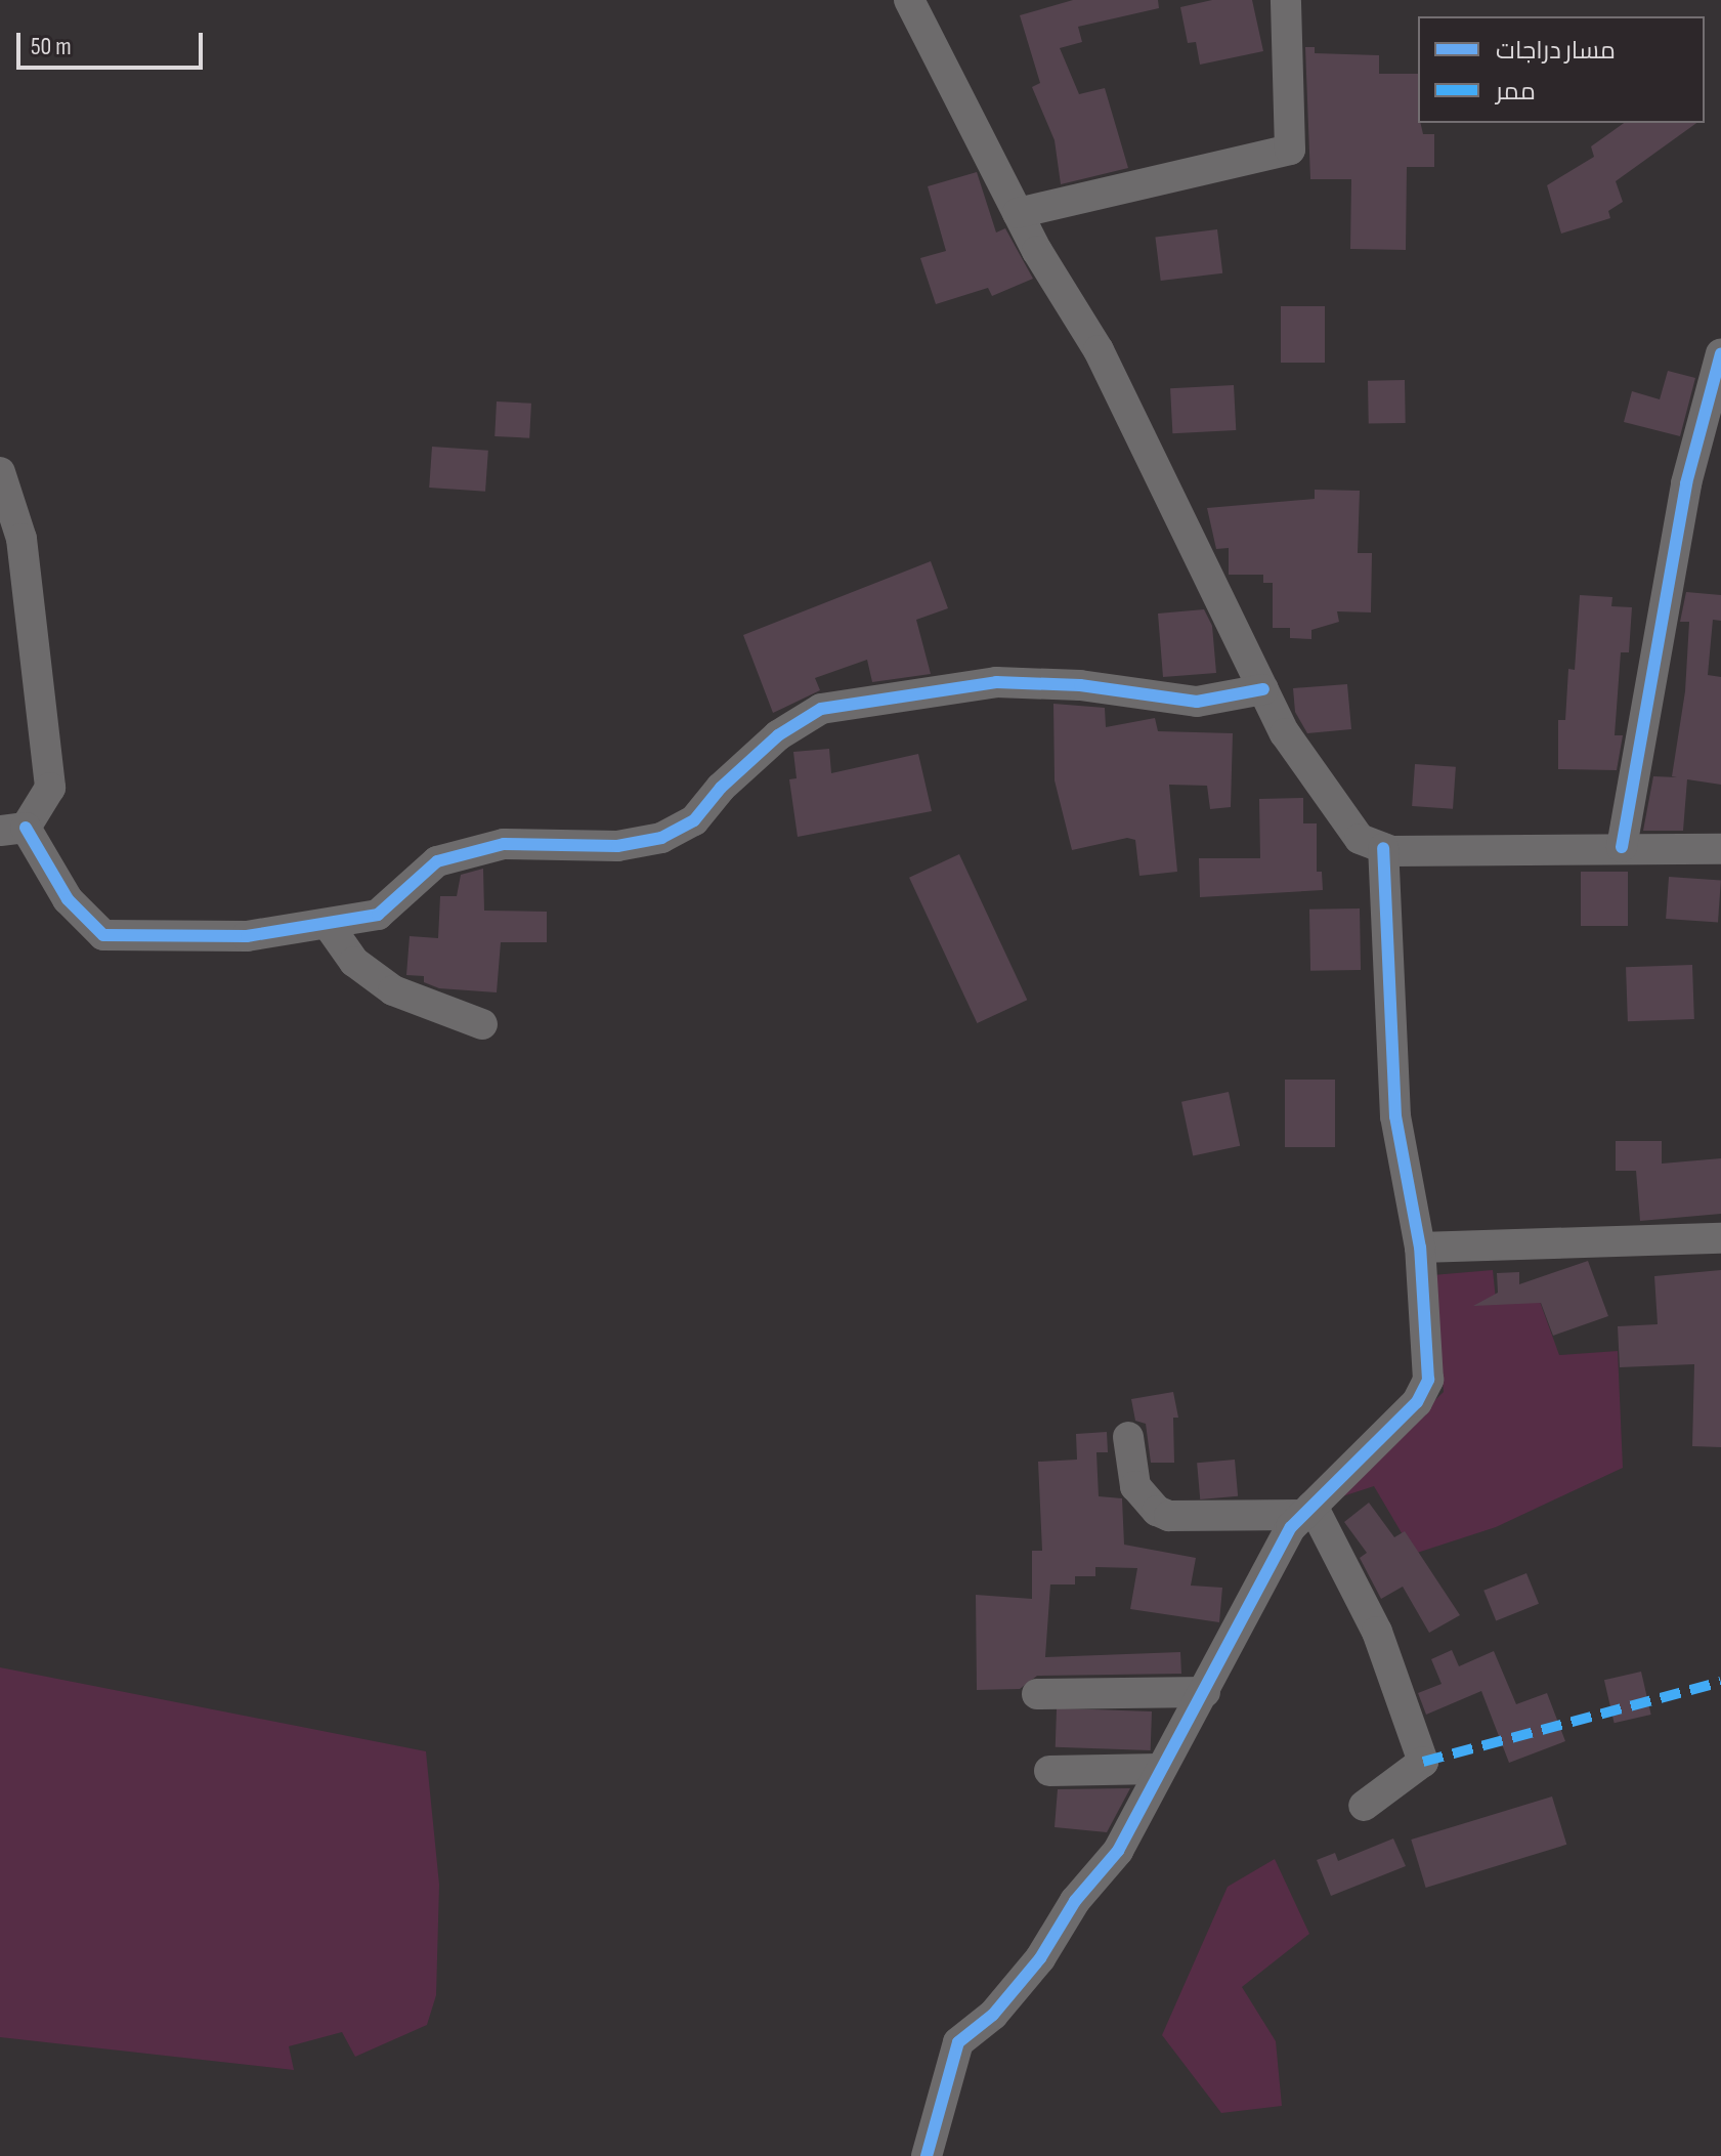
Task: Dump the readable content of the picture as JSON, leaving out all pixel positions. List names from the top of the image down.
{
  "legend": ["مسار دراجات", "ممر"],
  "scale_bar": "50 m"
}
